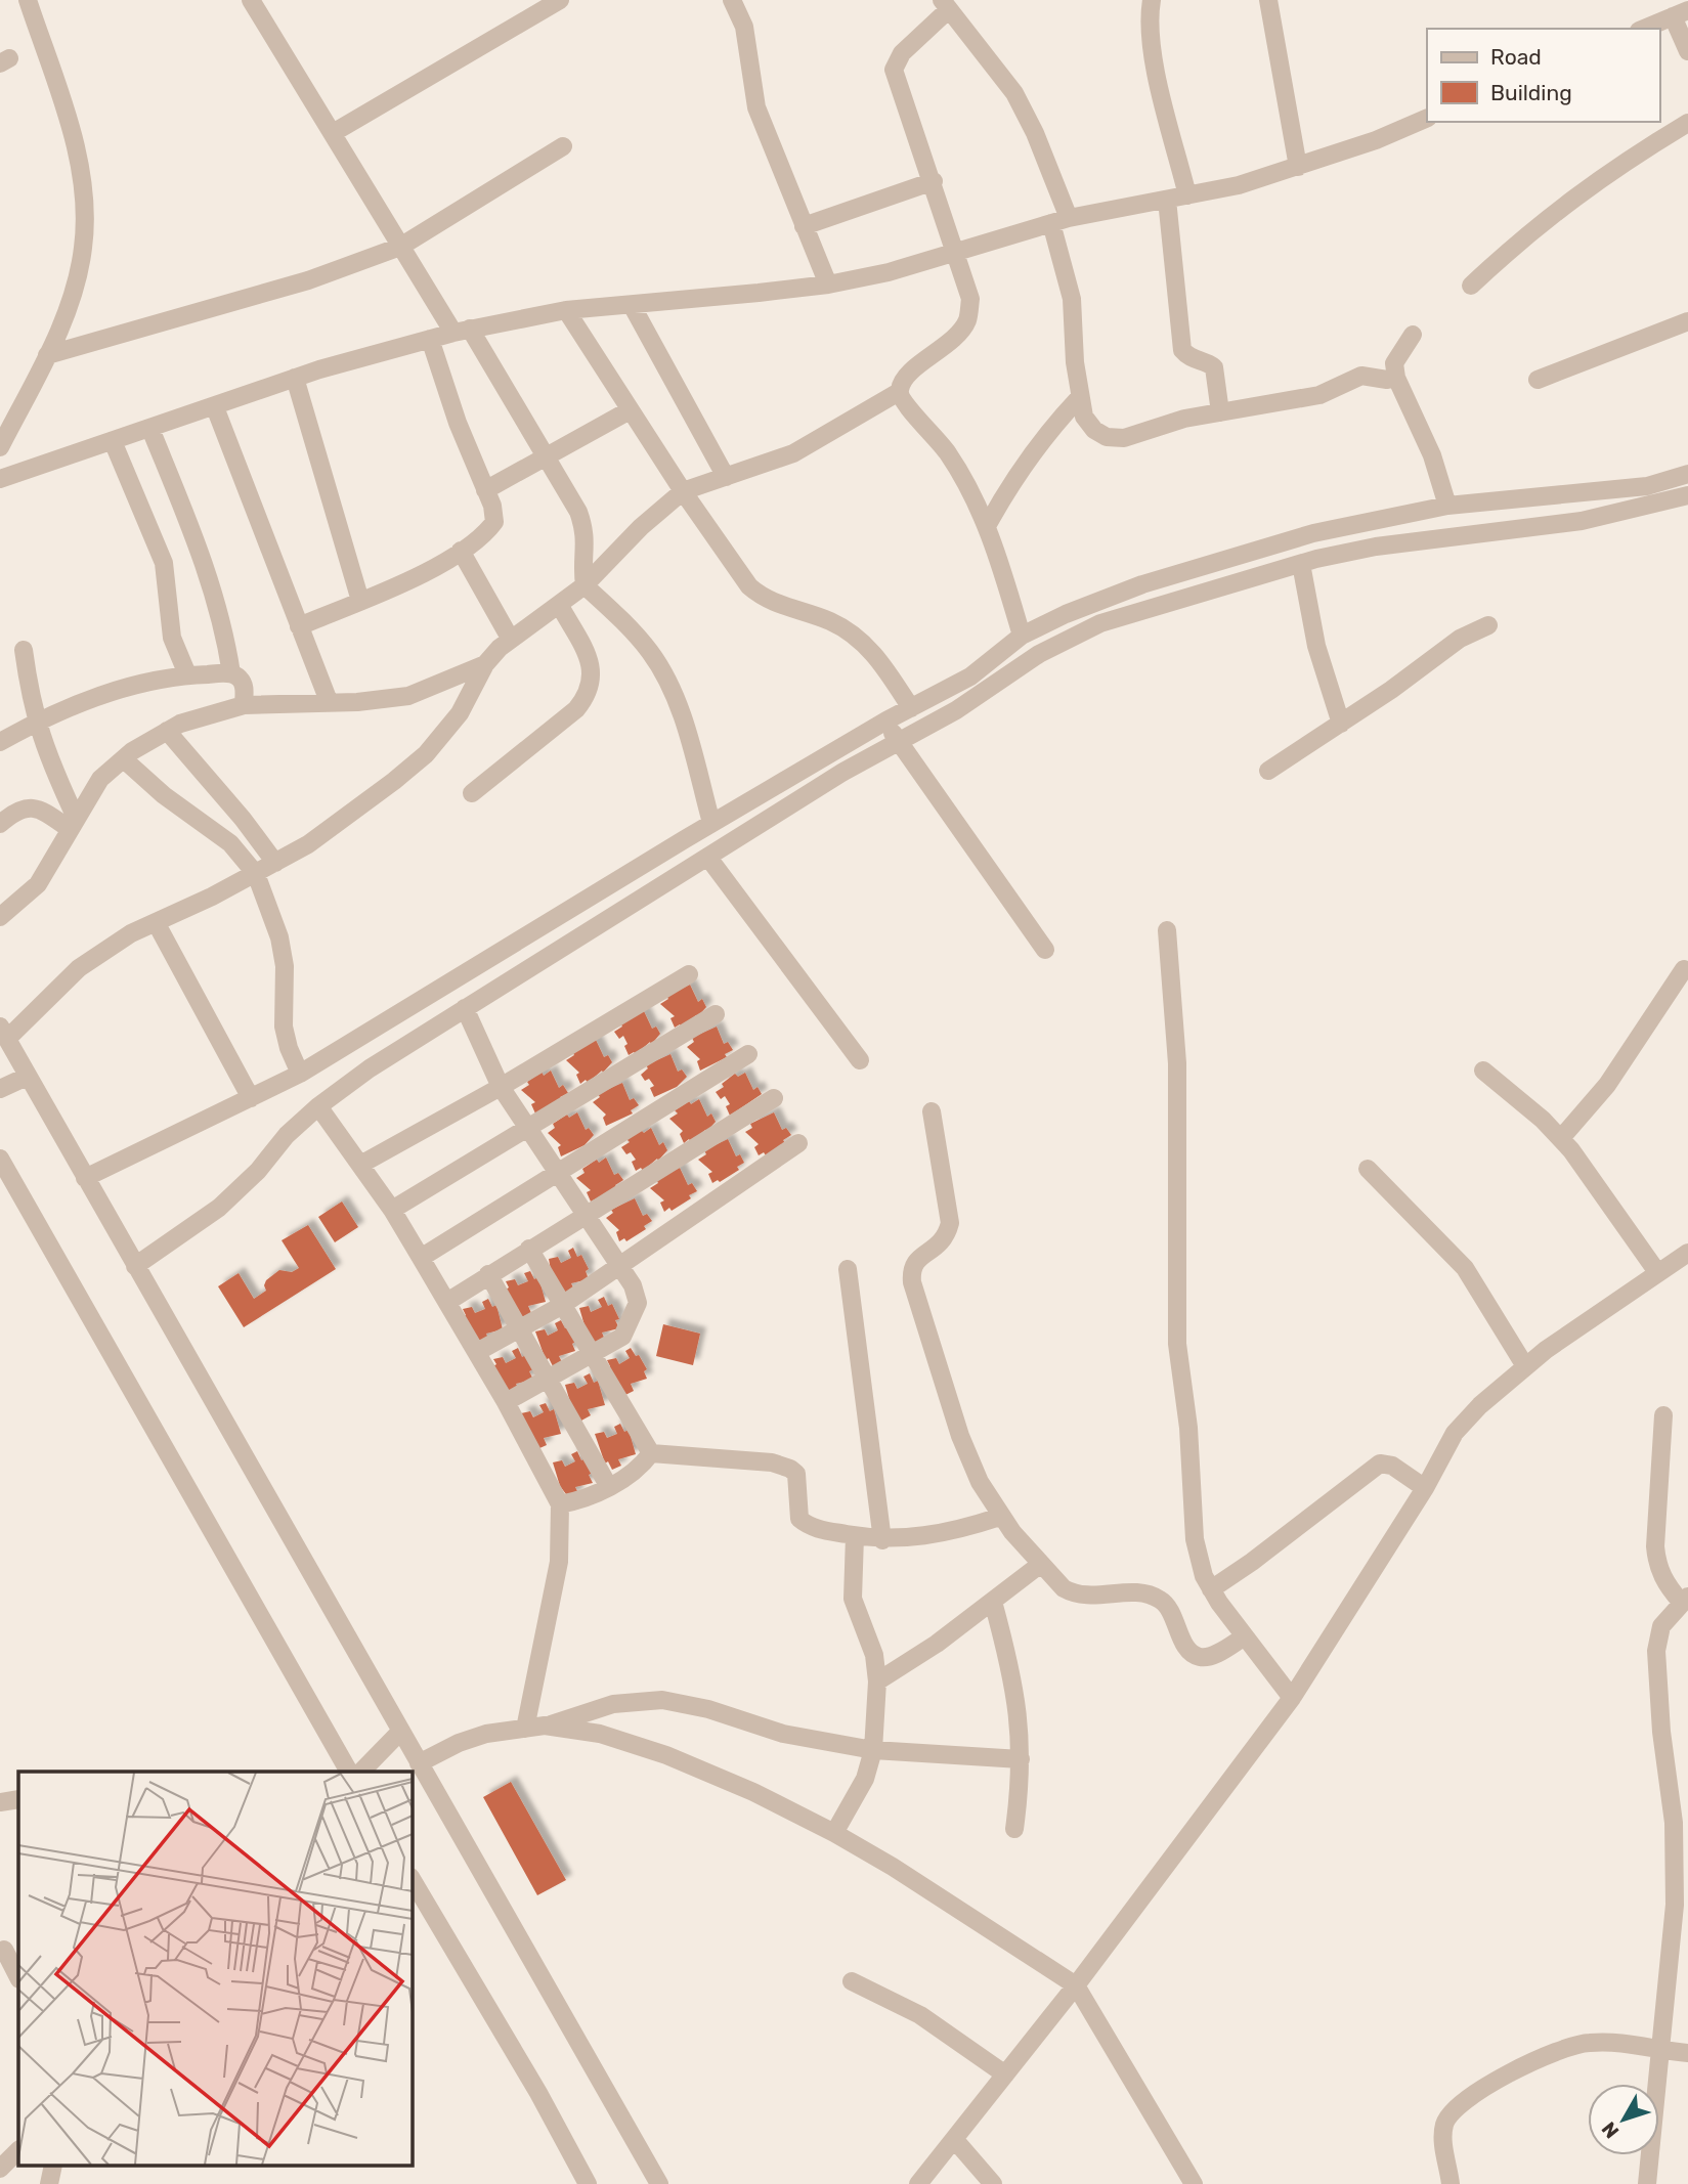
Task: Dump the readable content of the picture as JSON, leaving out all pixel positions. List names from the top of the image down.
{
  "legend": ["Road", "Building"],
  "north": "bottom left"
}
